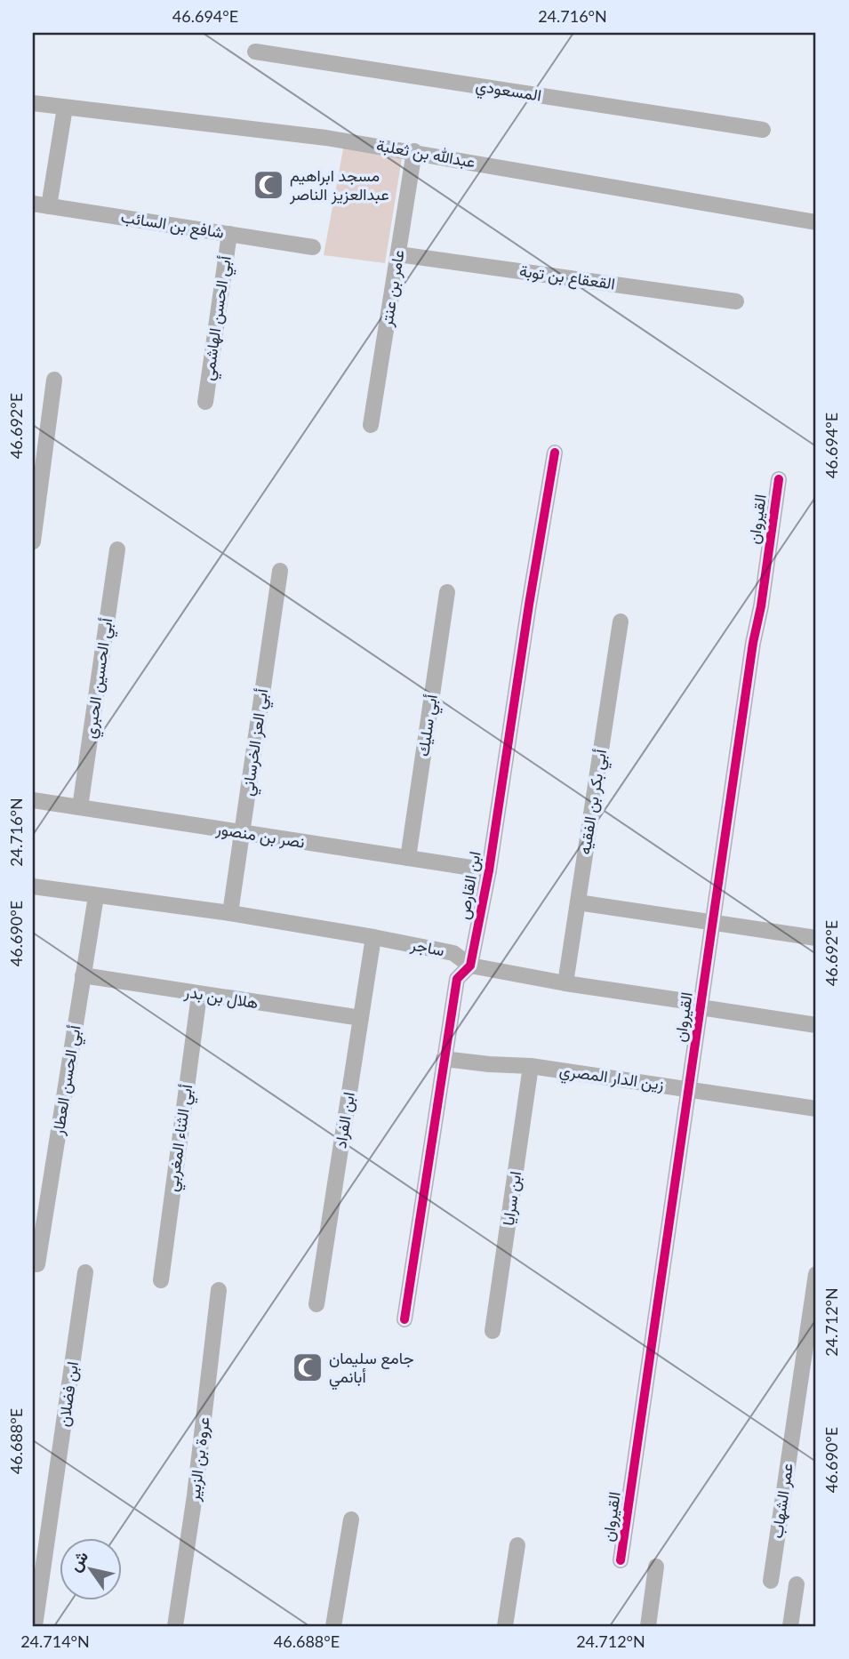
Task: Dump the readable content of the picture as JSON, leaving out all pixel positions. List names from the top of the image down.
{
  "streets": {
    "street": [
      "المسعودي",
      "عبدالله بن ثعلبة",
      "شافع بن السائب",
      "القعقاع بن توبة",
      "عامر بن عنتر",
      "أبي الحسن الهاشمي",
      "القيروان",
      "أبي الحسين الحبري",
      "أبي سليك",
      "أبي العز الخرساني",
      "أبي بكر بن الفقيه",
      "نصر بن منصور",
      "ابن القارص",
      "ساجر",
      "هلال بن بدر",
      "زين الدار المصري",
      "أبي الحسن العطار",
      "ابن الفراد",
      "أبي الثناء المغربي",
      "ابن سرايا",
      "ابن فضلان",
      "عروة بن الزبير",
      "عمر الشهاب"
    ]
  },
  "crossings": [
    ["عبدالله بن ثعلبة", "عامر بن عنتر"],
    ["شافع بن السائب", "أبي الحسن الهاشمي"],
    ["القعقاع بن توبة", "عامر بن عنتر"],
    ["القيروان", "ساجر"],
    ["القيروان", "زين الدار المصري"],
    ["أبي الحسين الحبري", "نصر بن منصور"],
    ["أبي سليك", "نصر بن منصور"],
    ["أبي العز الخرساني", "نصر بن منصور"],
    ["أبي العز الخرساني", "ساجر"],
    ["أبي بكر بن الفقيه", "ساجر"],
    ["نصر بن منصور", "ابن القارص"],
    ["ابن القارص", "ساجر"],
    ["ابن القارص", "زين الدار المصري"],
    ["ساجر", "أبي الحسن العطار"],
    ["ساجر", "ابن الفراد"],
    ["هلال بن بدر", "أبي الحسن العطار"],
    ["هلال بن بدر", "ابن الفراد"],
    ["هلال بن بدر", "أبي الثناء المغربي"],
    ["زين الدار المصري", "ابن سرايا"]
  ],
  "places": {
    "mosque": ["مسجد ابراهيم عبدالعزيز الناصر", "جامع سليمان أبانمي"]
  },
  "north": "top left",
  "coordinates": [
    "46.694°E",
    "24.716°N",
    "46.692°E",
    "46.690°E",
    "24.712°N",
    "46.688°E",
    "24.714°N"
  ]
}
